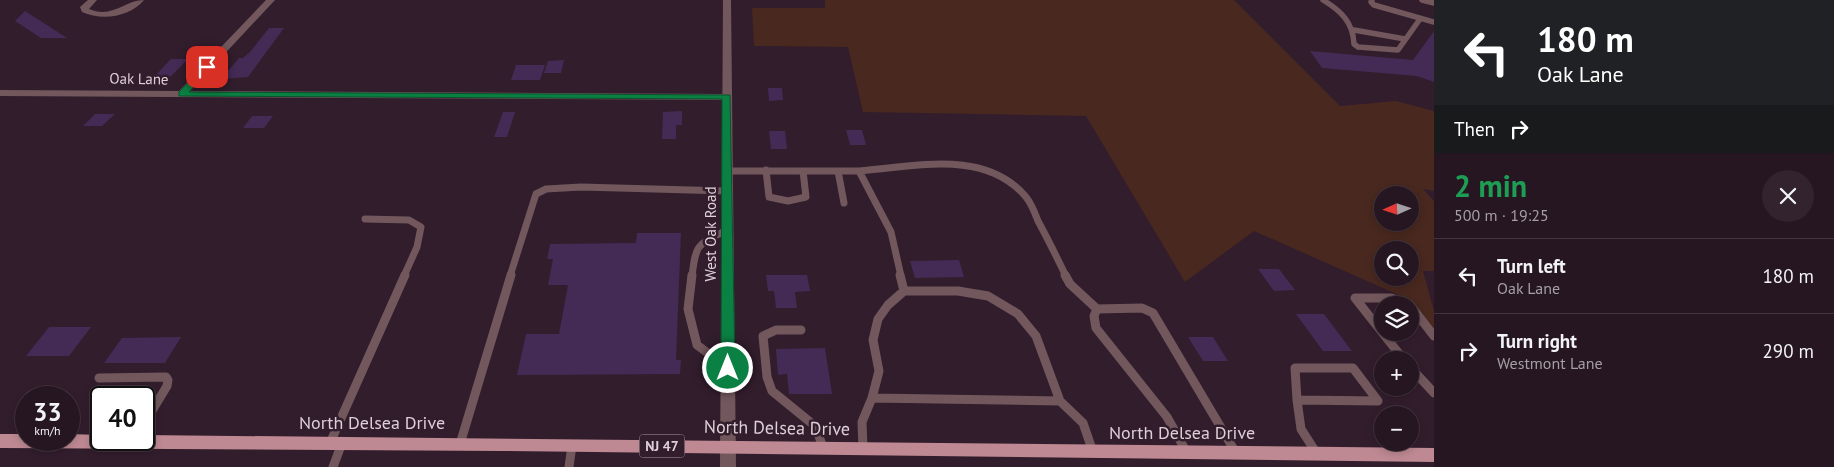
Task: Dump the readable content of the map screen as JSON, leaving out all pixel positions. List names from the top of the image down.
{
  "streets": {
    "main road": ["North Delsea Drive", "NJ 47"],
    "street": ["Oak Lane", "West Oak Road"]
  },
  "crossings": [
    ["Oak Lane", "West Oak Road"],
    ["West Oak Road", "North Delsea Drive"]
  ],
  "north": "left",
  "page": {
    "turn": ["180 m", "Oak Lane"],
    "then": "Then",
    "heading": ["2 min", "500 m · 19:25"],
    "map_buttons": ["+", "−"],
    "list": [
      {
        "name": "Turn left",
        "note": "Oak Lane",
        "value": "180 m"
      },
      {
        "name": "Turn right",
        "note": "Westmont Lane",
        "value": "290 m"
      }
    ],
    "speed": "33 km/h",
    "limit": "40"
  }
}
